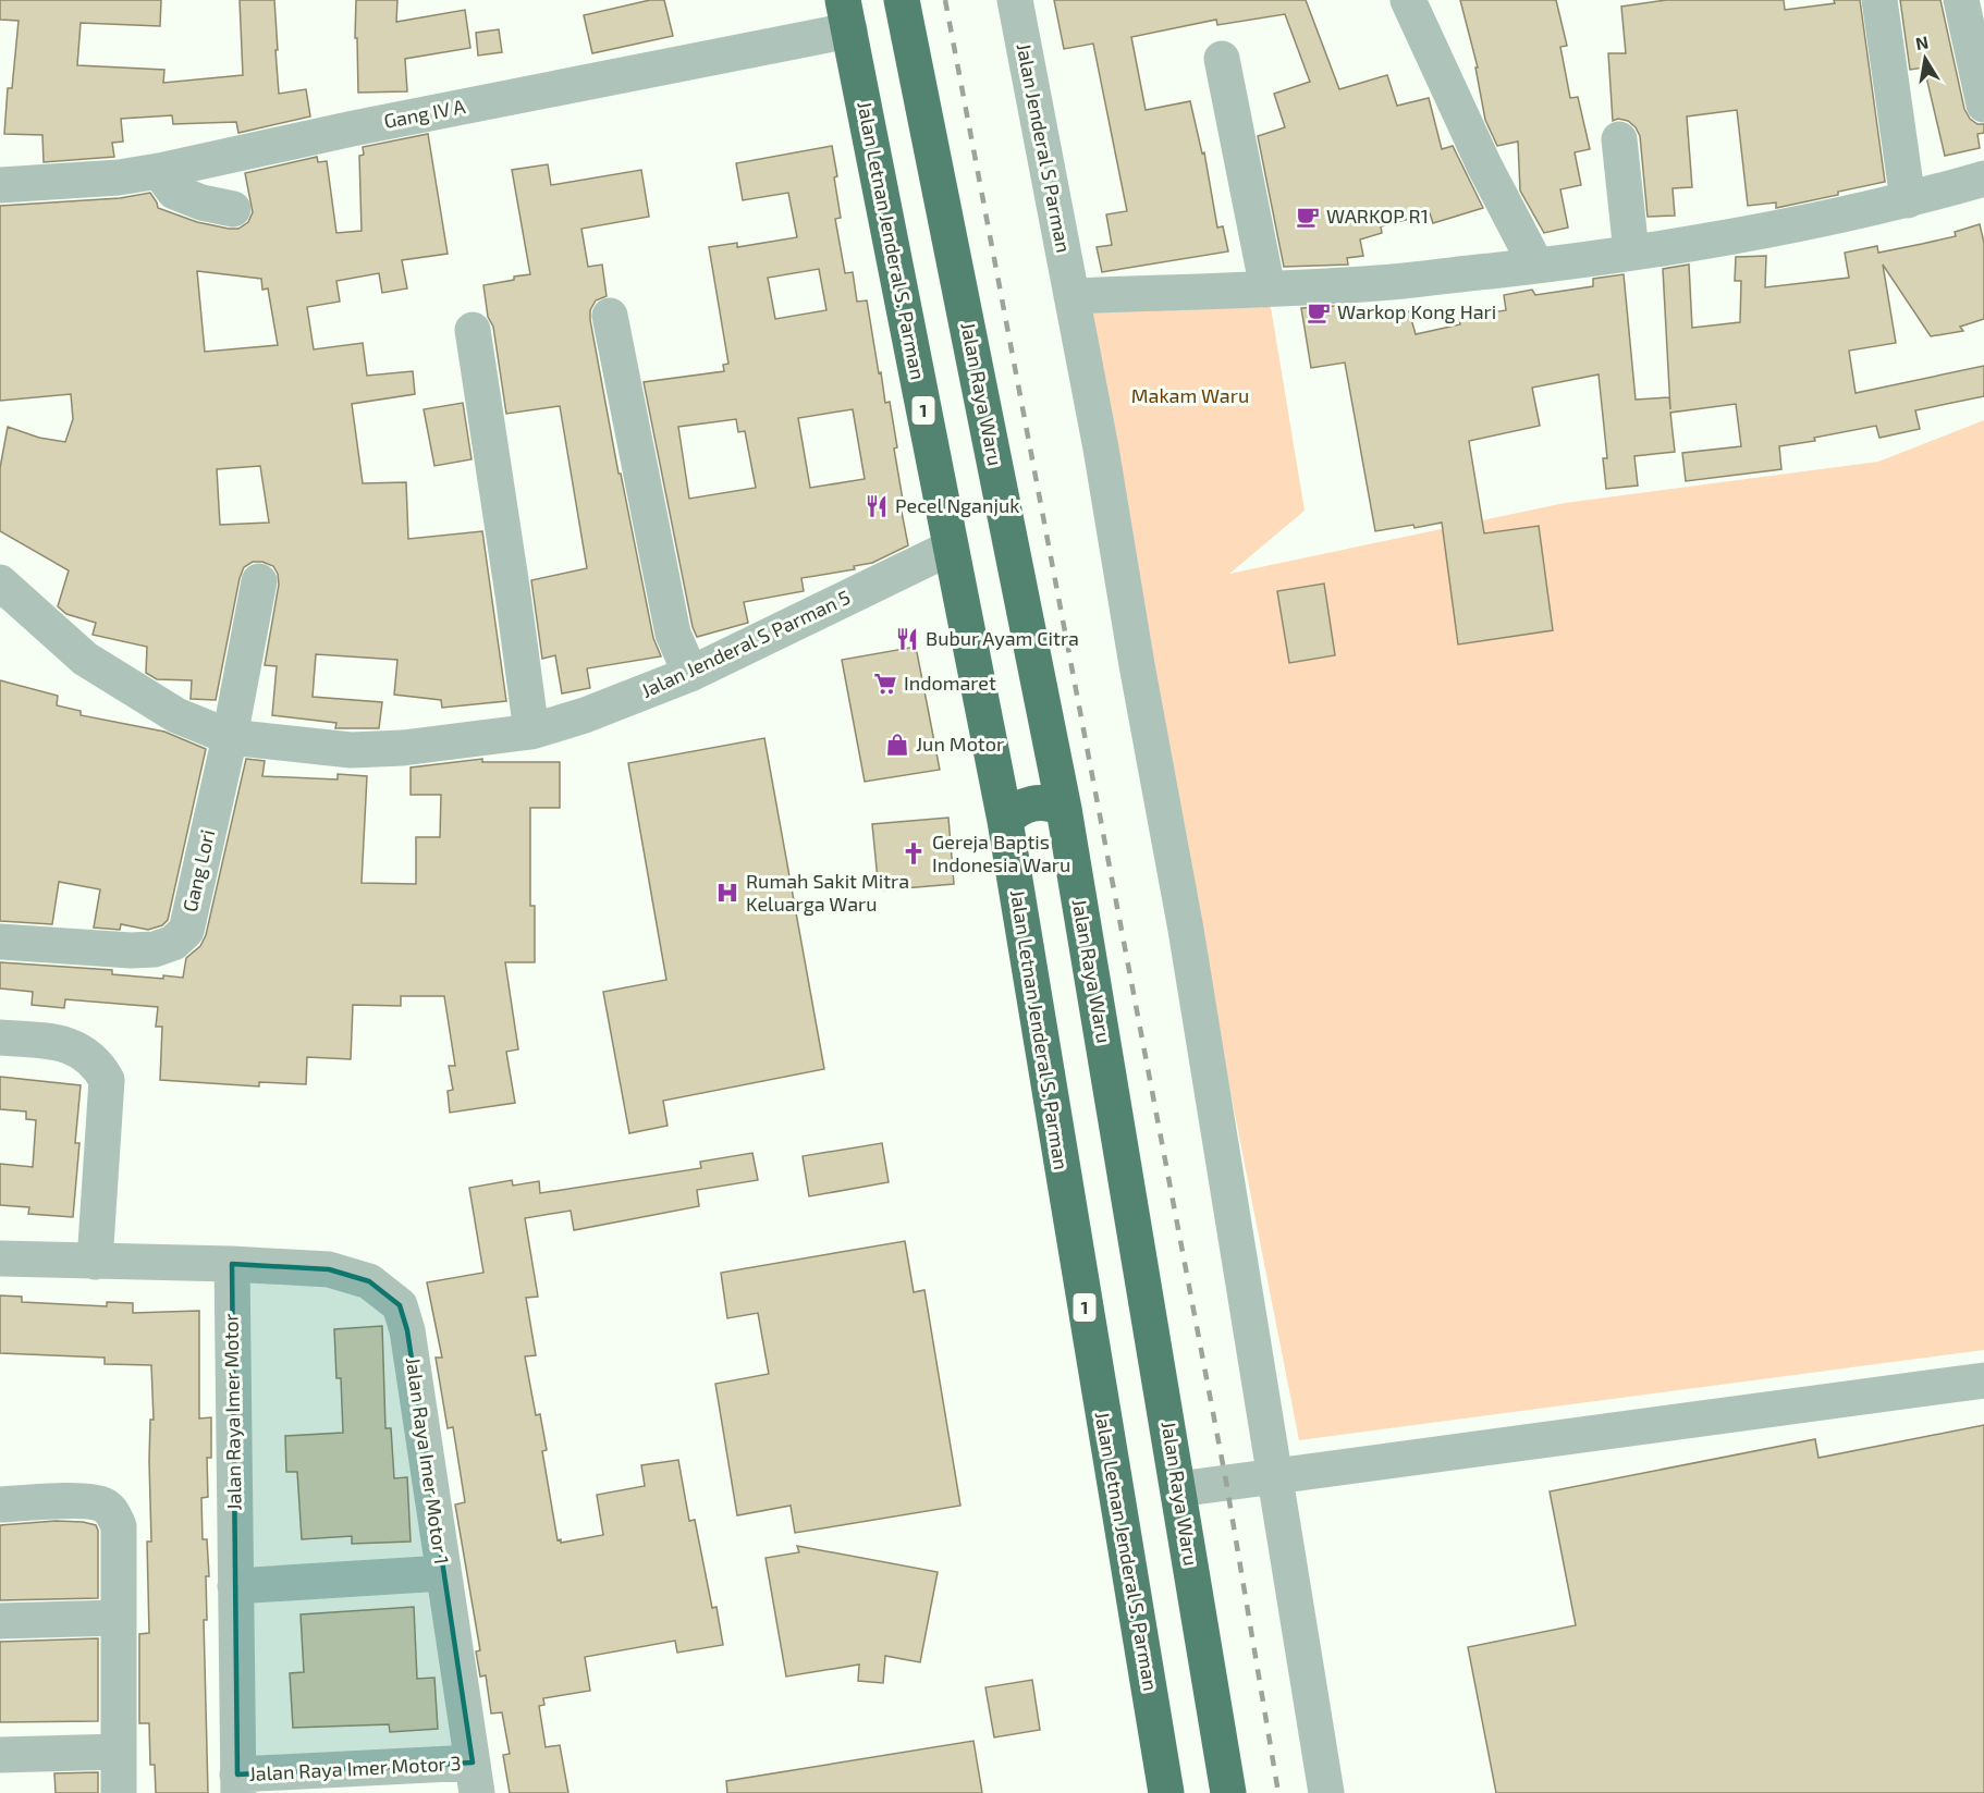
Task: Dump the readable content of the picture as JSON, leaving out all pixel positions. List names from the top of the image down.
{
  "streets": {
    "highway": ["Jalan Letnan Jenderal S. Parman", "Jalan Raya Waru", "1"],
    "street": [
      "Gang IV A",
      "Jalan Jenderal S Parman",
      "Jalan Jenderal S Parman 5",
      "Gang Lori",
      "Jalan Raya Imer Motor",
      "Jalan Raya Imer Motor 1",
      "Jalan Raya Imer Motor 3"
    ]
  },
  "crossings": [
    ["Gang IV A", "Jalan Letnan Jenderal S. Parman"],
    ["Jalan Letnan Jenderal S. Parman", "Jalan Jenderal S Parman 5"],
    ["Jalan Jenderal S Parman 5", "Gang Lori"],
    ["Jalan Raya Imer Motor", "Jalan Raya Imer Motor 1"],
    ["Jalan Raya Imer Motor", "Jalan Raya Imer Motor 3"],
    ["Jalan Raya Imer Motor 1", "Jalan Raya Imer Motor 3"]
  ],
  "parks": ["Makam Waru"],
  "places": {
    "cafe": ["WARKOP R1", "Warkop Kong Hari"],
    "restaurant": ["Pecel Nganjuk", "Bubur Ayam Citra"],
    "supermarket": ["Indomaret"],
    "shop": ["Jun Motor"],
    "church": ["Gereja Baptis Indonesia Waru"],
    "hospital": ["Rumah Sakit Mitra Keluarga Waru"]
  },
  "north": "top"
}
